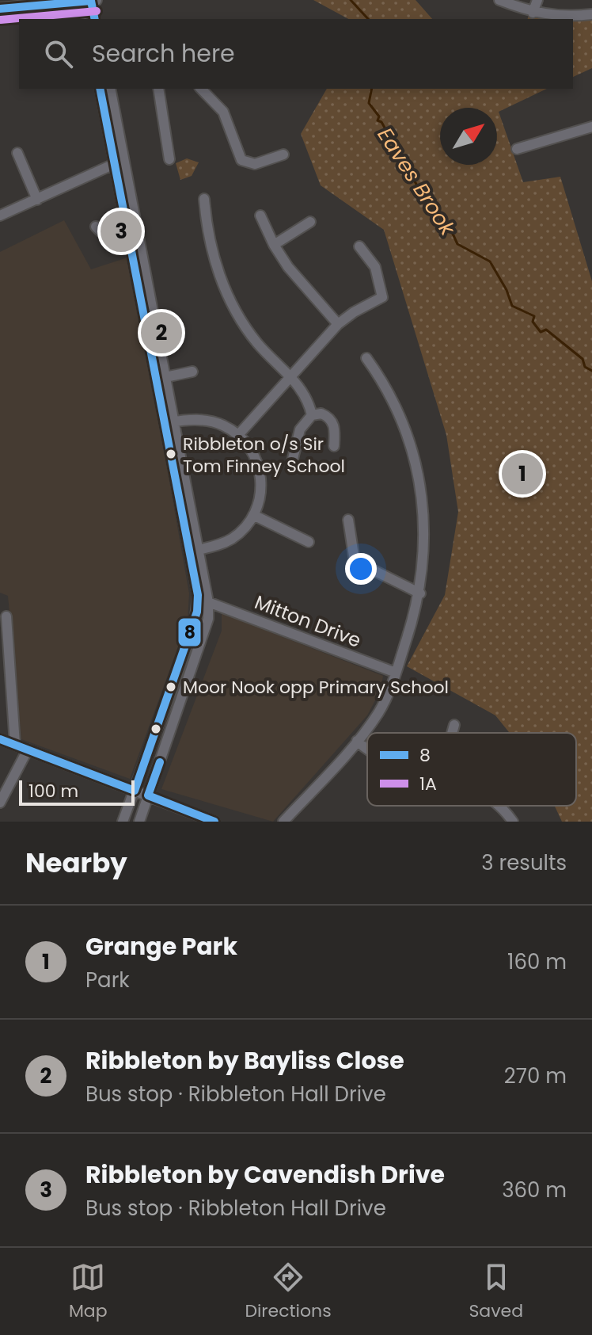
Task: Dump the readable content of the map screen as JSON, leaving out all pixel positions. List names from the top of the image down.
{
  "streets": {
    "street": ["Mitton Drive"]
  },
  "water": ["Eaves Brook"],
  "places": ["Ribbleton o/s Sir Tom Finney School", "Moor Nook opp Primary School"],
  "lines": ["transit line 8", "transit line 1A"],
  "legend": ["8", "1A"],
  "scale_bar": "100 m",
  "north": "top right",
  "page": {
    "search": "Search here",
    "pins": ["3", "2", "1"],
    "scale": "100 m",
    "heading": ["Nearby", "3 results"],
    "list": [
      {
        "mark": "1",
        "name": "Grange Park",
        "note": "Park",
        "value": "160 m"
      },
      {
        "mark": "2",
        "name": "Ribbleton by Bayliss Close",
        "note": "Bus stop · Ribbleton Hall Drive",
        "value": "270 m"
      },
      {
        "mark": "3",
        "name": "Ribbleton by Cavendish Drive",
        "note": "Bus stop · Ribbleton Hall Drive",
        "value": "360 m"
      }
    ],
    "nav": ["Map", "Directions", "Saved"]
  }
}
